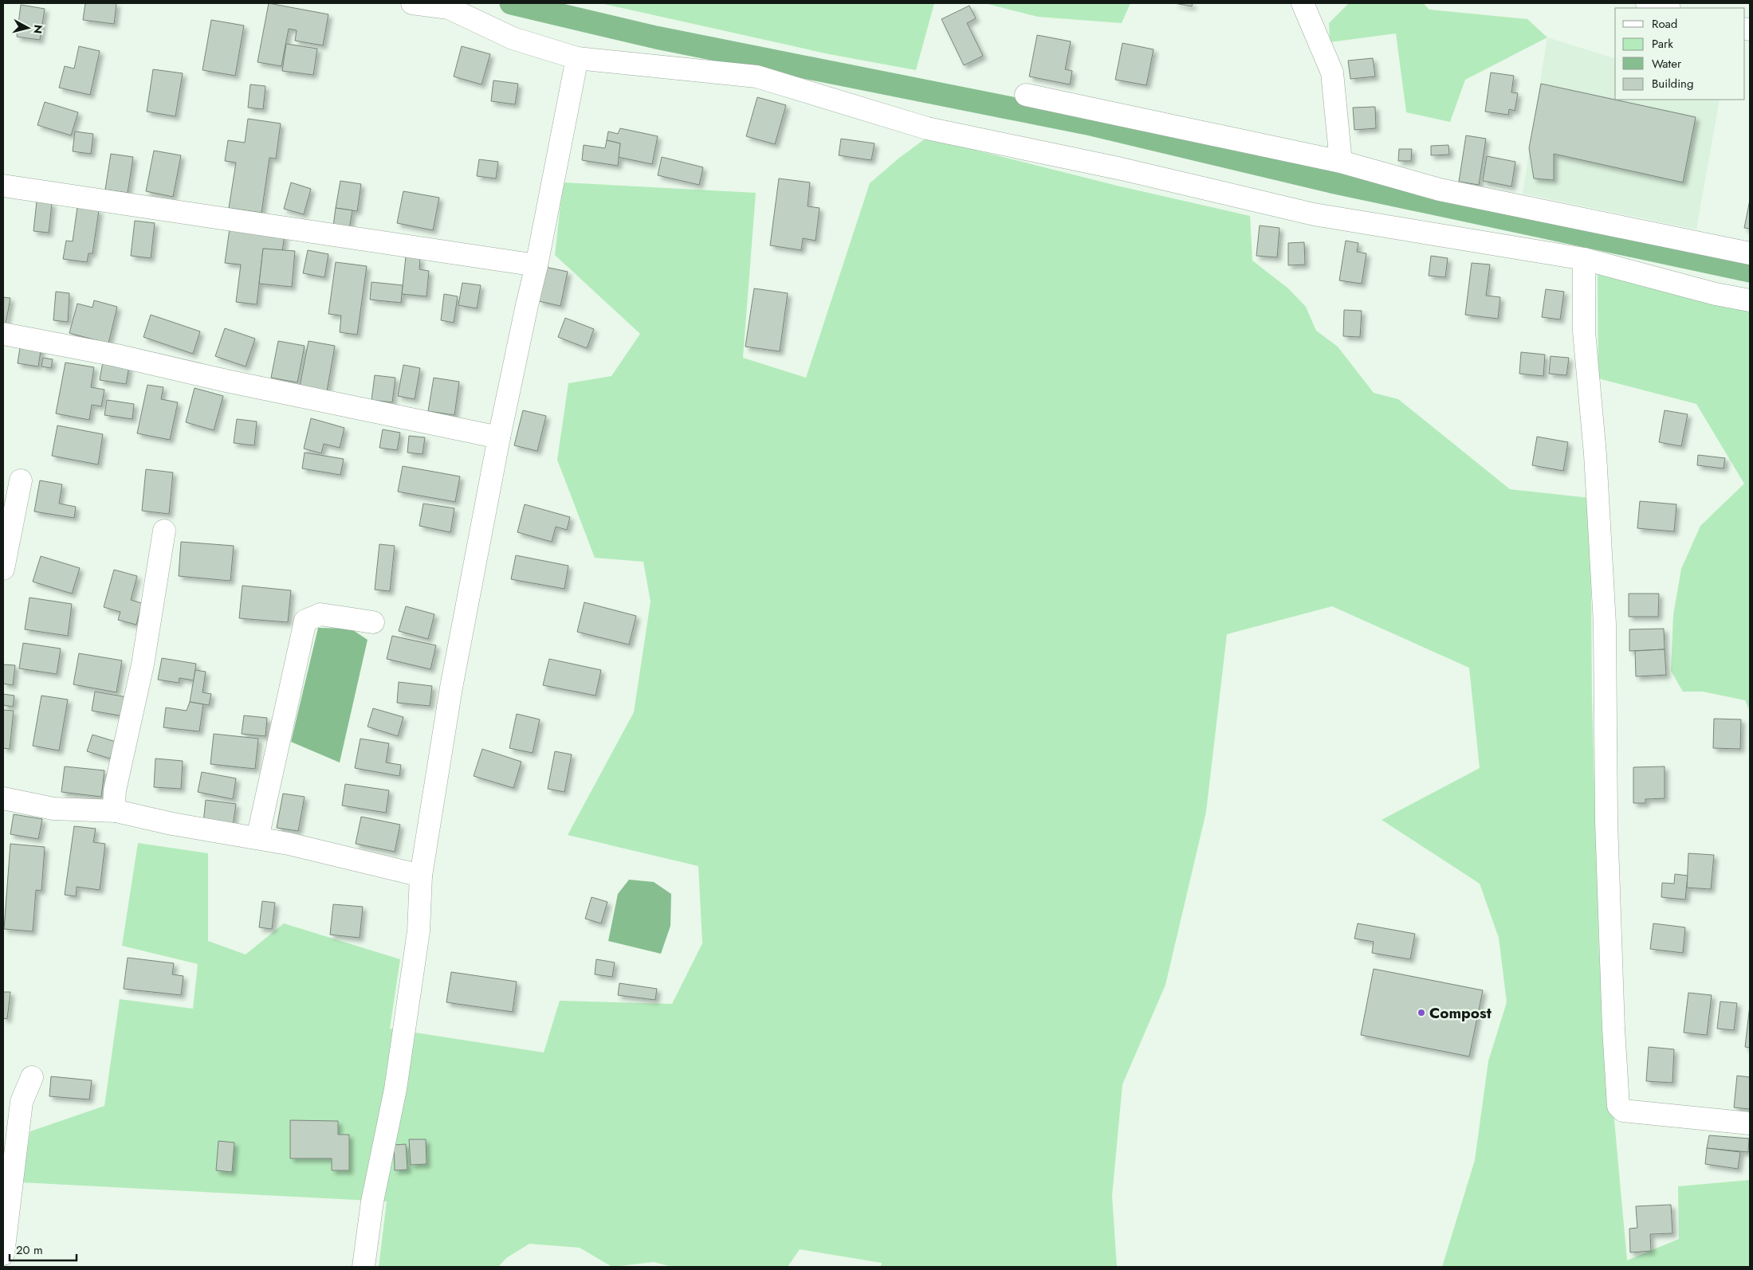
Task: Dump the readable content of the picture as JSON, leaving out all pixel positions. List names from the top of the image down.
{
  "places": ["Compost"],
  "legend": [
    "Road",
    "Park",
    "Water",
    "Building"
  ],
  "scale_bar": "20 m",
  "north": "right"
}
